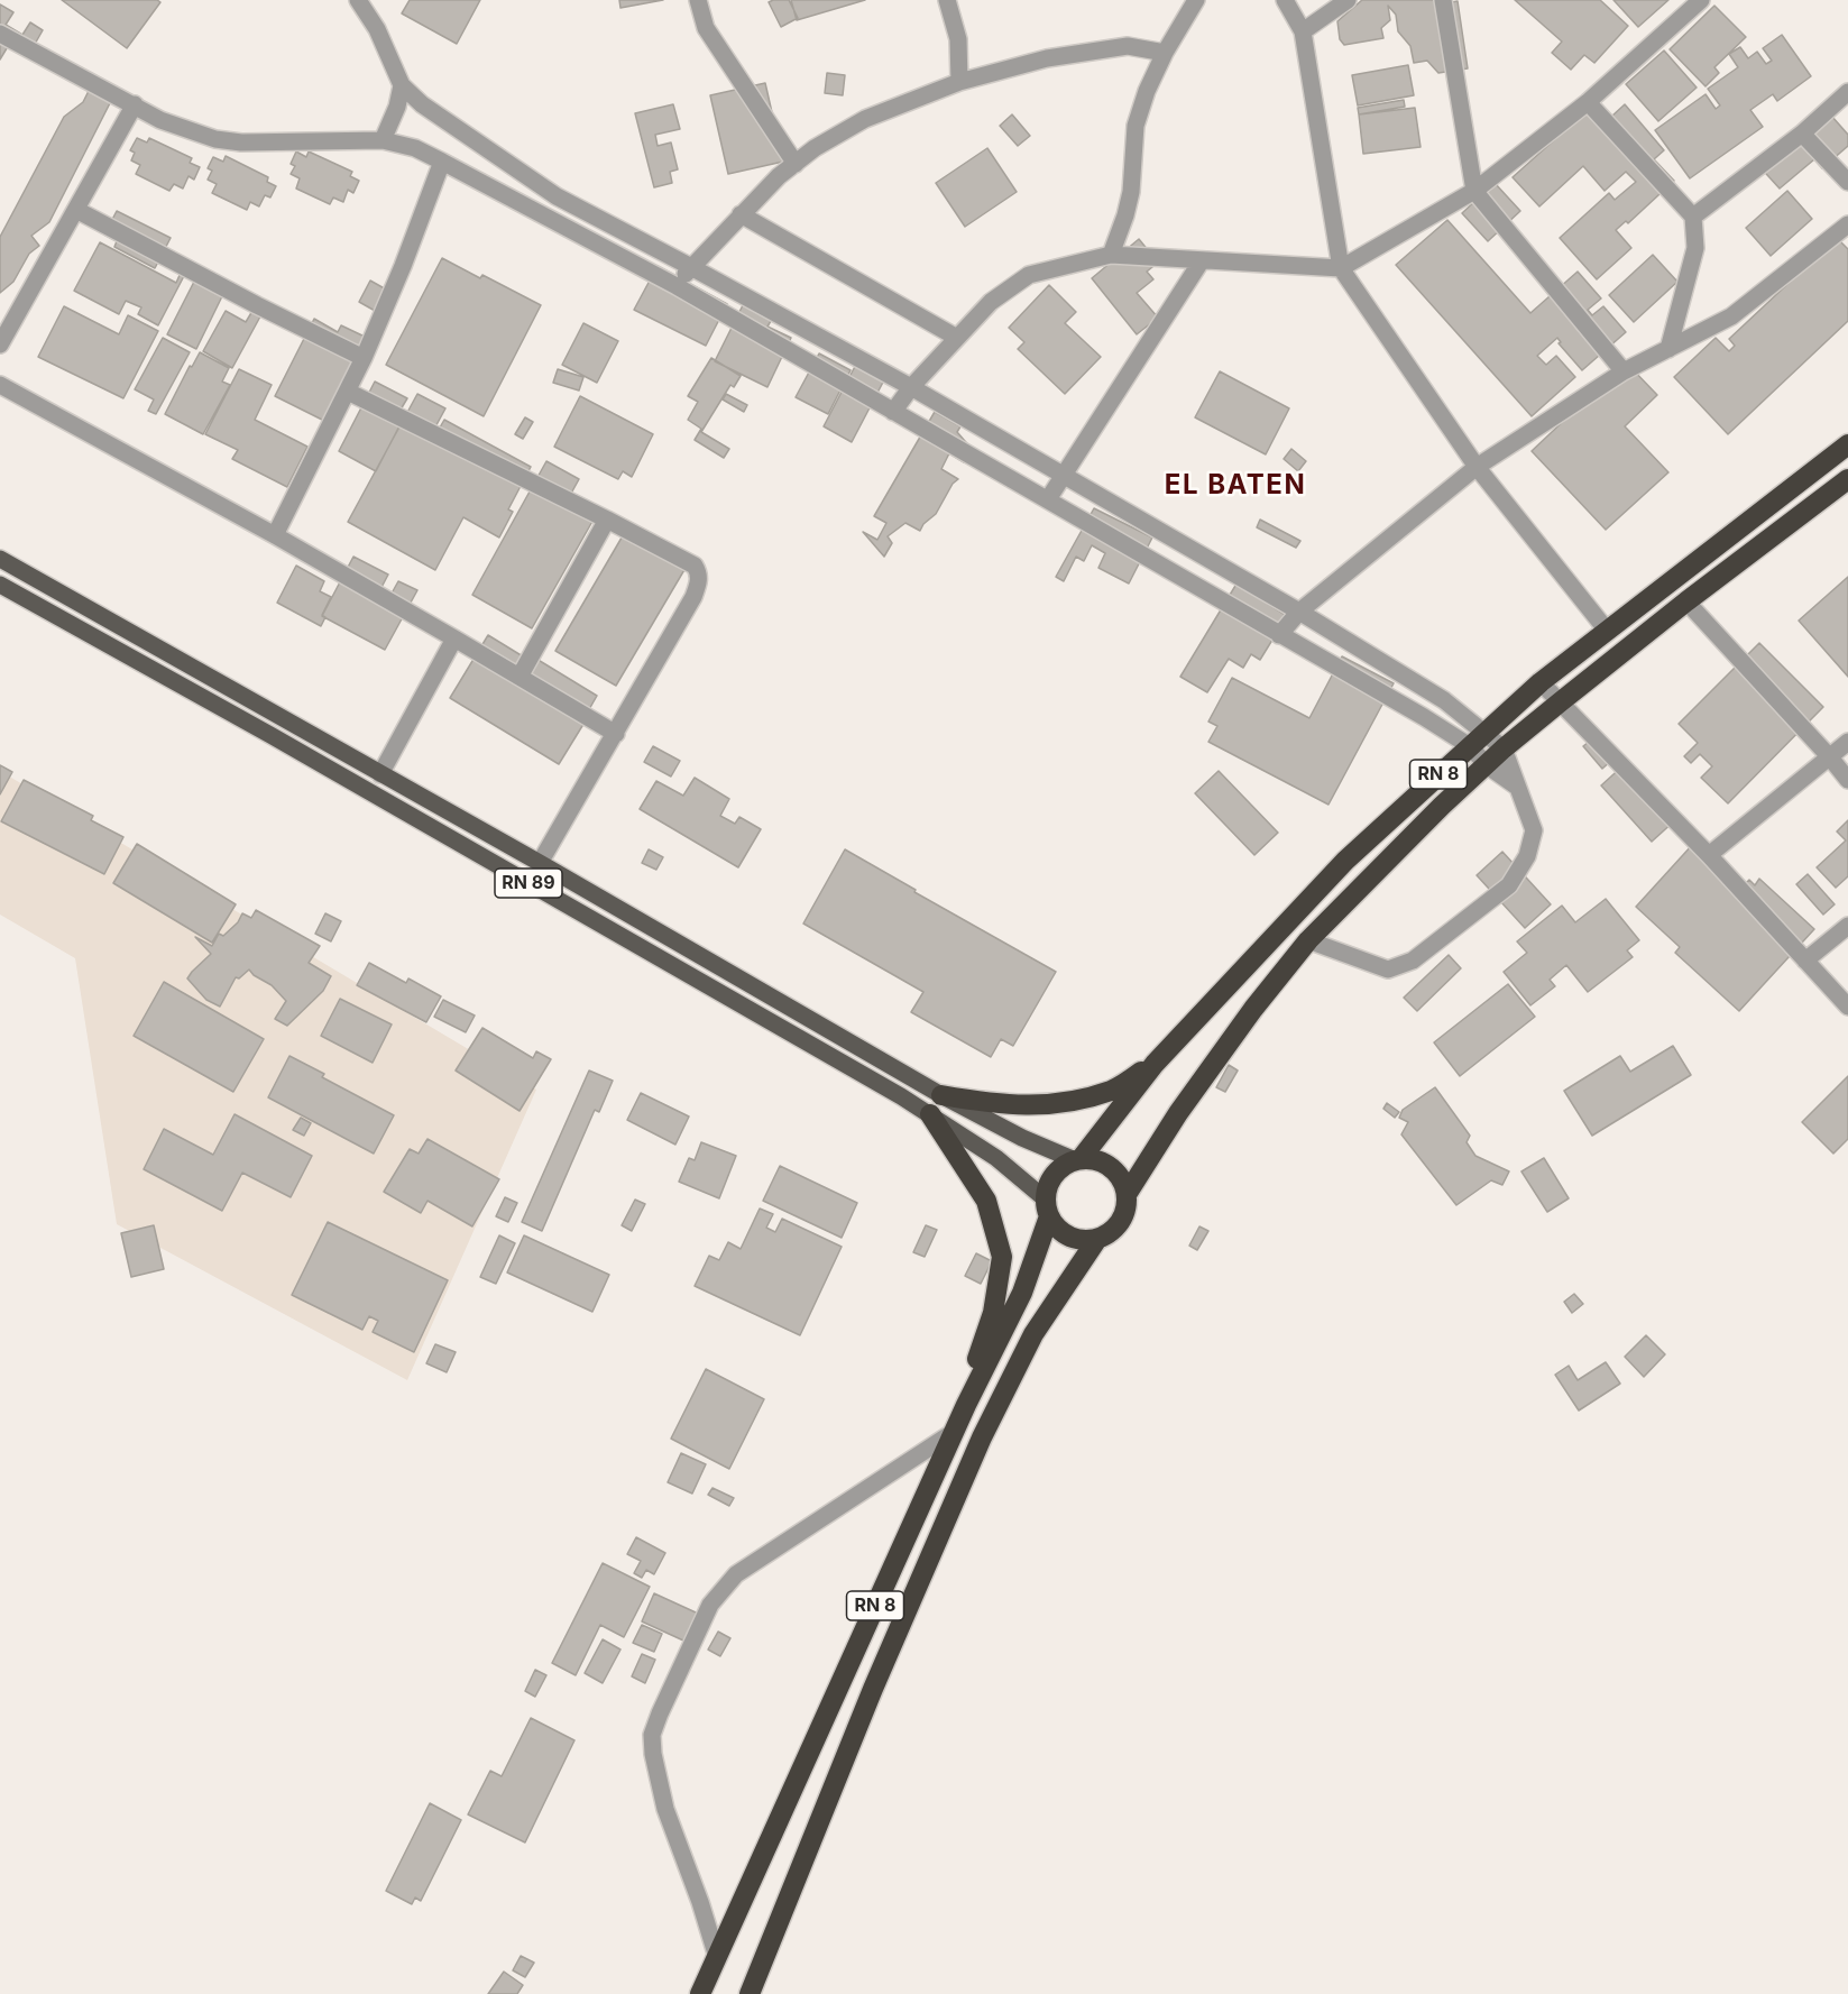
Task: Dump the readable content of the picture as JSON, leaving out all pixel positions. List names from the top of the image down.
{
  "streets": {
    "highway": ["RN 8"],
    "main road": ["RN 89"]
  },
  "crossings": [
    ["RN 8", "RN 89"]
  ],
  "districts": ["EL BATEN"]
}
